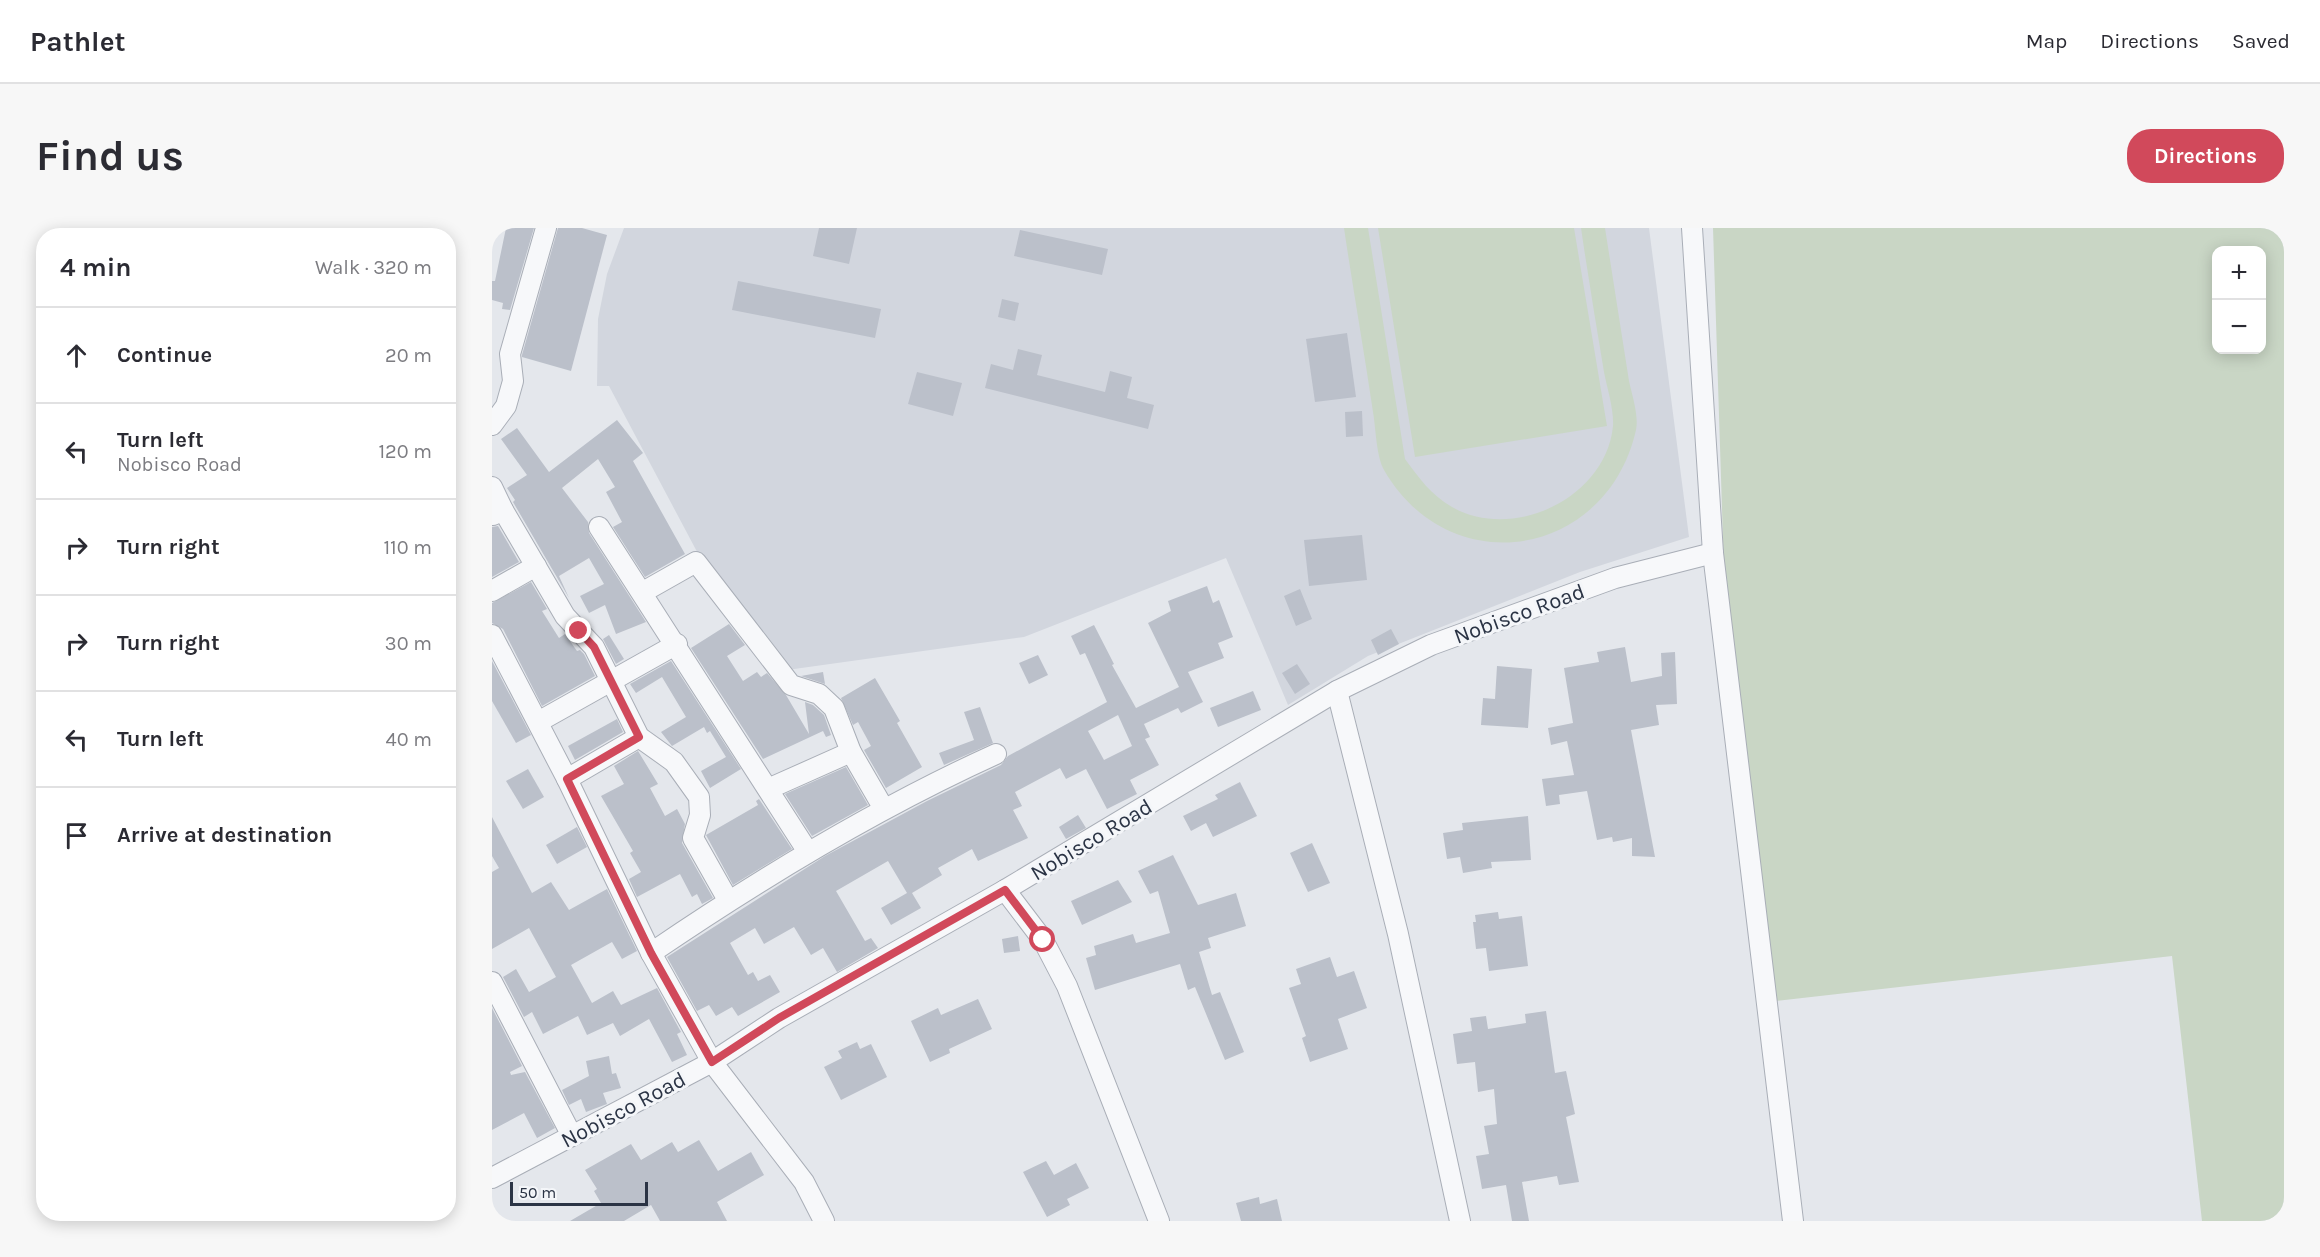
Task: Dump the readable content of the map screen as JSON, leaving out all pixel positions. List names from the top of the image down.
{
  "streets": {
    "street": ["Nobisco Road"]
  },
  "scale_bar": "50 m",
  "page": {
    "header": "Pathlet",
    "nav": ["Map", "Directions", "Saved"],
    "buttons": "Directions",
    "title": "Find us",
    "heading": ["4 min", "Walk · 320 m"],
    "map_buttons": ["+", "−"],
    "list": [
      ["Continue", "20 m"],
      ["Turn left", "Nobisco Road", "120 m"],
      ["Turn right", "110 m"],
      ["Turn right", "30 m"],
      ["Turn left", "40 m"],
      "Arrive at destination"
    ],
    "scale": "50 m"
  }
}
